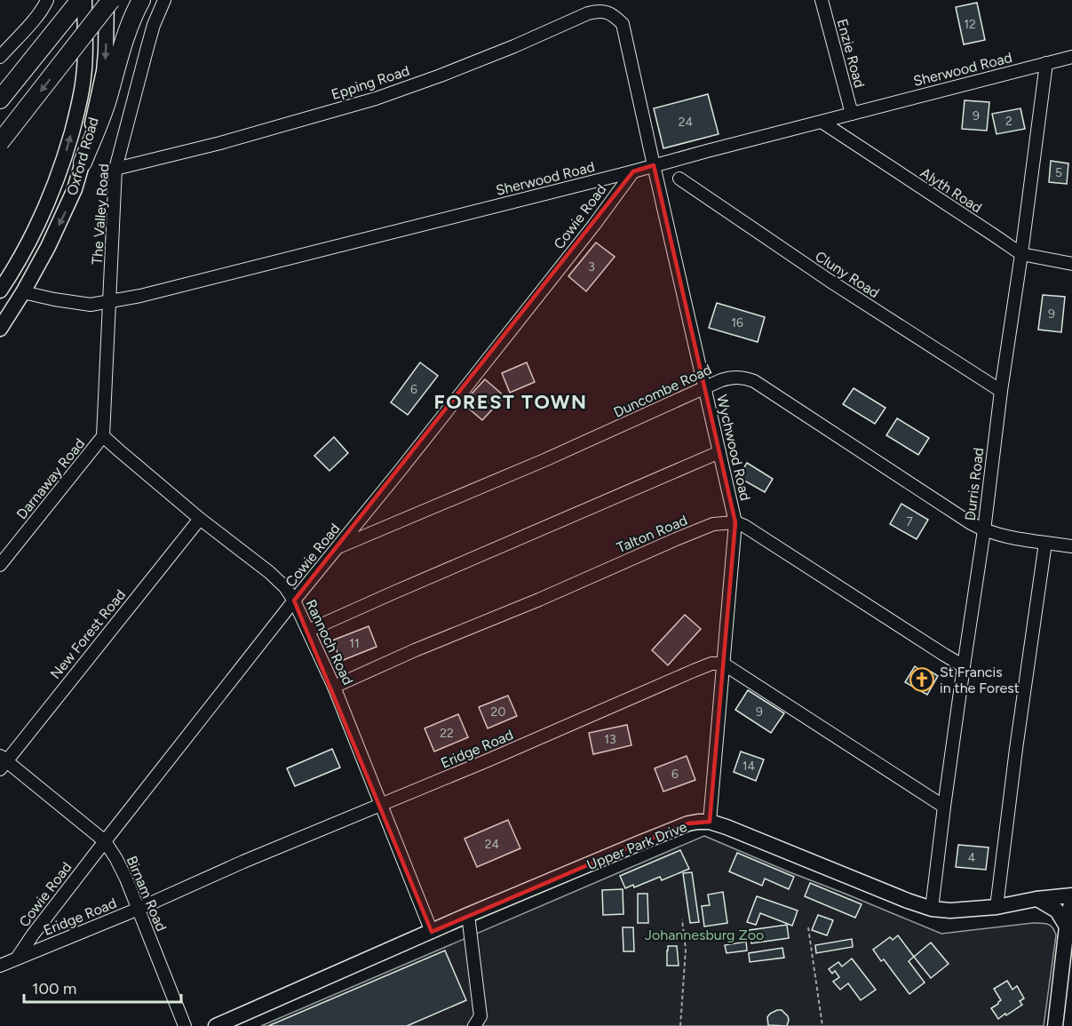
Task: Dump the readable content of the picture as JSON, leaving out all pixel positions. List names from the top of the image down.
{
  "streets": {
    "main road": ["Oxford Road", "Upper Park Drive"],
    "street": [
      "Enzie Road",
      "Sherwood Road",
      "Epping Road",
      "Alyth Road",
      "The Valley Road",
      "Cowie Road",
      "Cluny Road",
      "Duncombe Road",
      "Wychwood Road",
      "Darnaway Road",
      "Durris Road",
      "Talton Road",
      "New Forest Road",
      "Rannoch Road",
      "Eridge Road",
      "Birnam Road"
    ]
  },
  "crossings": [
    ["Enzie Road", "Sherwood Road"],
    ["Sherwood Road", "Oxford Road"],
    ["Sherwood Road", "Alyth Road"],
    ["Sherwood Road", "The Valley Road"],
    ["Sherwood Road", "Cowie Road"],
    ["Sherwood Road", "Wychwood Road"],
    ["Sherwood Road", "Durris Road"],
    ["Epping Road", "The Valley Road"],
    ["Epping Road", "Wychwood Road"],
    ["Alyth Road", "Durris Road"],
    ["The Valley Road", "Darnaway Road"],
    ["The Valley Road", "Rannoch Road"],
    ["Cowie Road", "Duncombe Road"],
    ["Cowie Road", "Rannoch Road"],
    ["Cowie Road", "Eridge Road"],
    ["Cowie Road", "Birnam Road"],
    ["Cluny Road", "Durris Road"],
    ["Duncombe Road", "Wychwood Road"],
    ["Duncombe Road", "Durris Road"],
    ["Wychwood Road", "Talton Road"],
    ["Wychwood Road", "Eridge Road"],
    ["Wychwood Road", "Upper Park Drive"],
    ["Darnaway Road", "Rannoch Road"],
    ["Durris Road", "Upper Park Drive"],
    ["Talton Road", "Rannoch Road"],
    ["New Forest Road", "Rannoch Road"],
    ["New Forest Road", "Birnam Road"],
    ["Rannoch Road", "Eridge Road"],
    ["Rannoch Road", "Upper Park Drive"],
    ["Eridge Road", "Birnam Road"]
  ],
  "districts": ["FOREST TOWN"],
  "parks": ["Johannesburg Zoo"],
  "places": {
    "church": ["St Francis in the Forest"]
  },
  "house_numbers": [
    "12",
    "9",
    "2",
    "24",
    "5",
    "3",
    "9",
    "16",
    "6",
    "7",
    "11",
    "20",
    "9",
    "22",
    "13",
    "14",
    "6",
    "24",
    "4"
  ],
  "scale_bar": "100 m"
}
